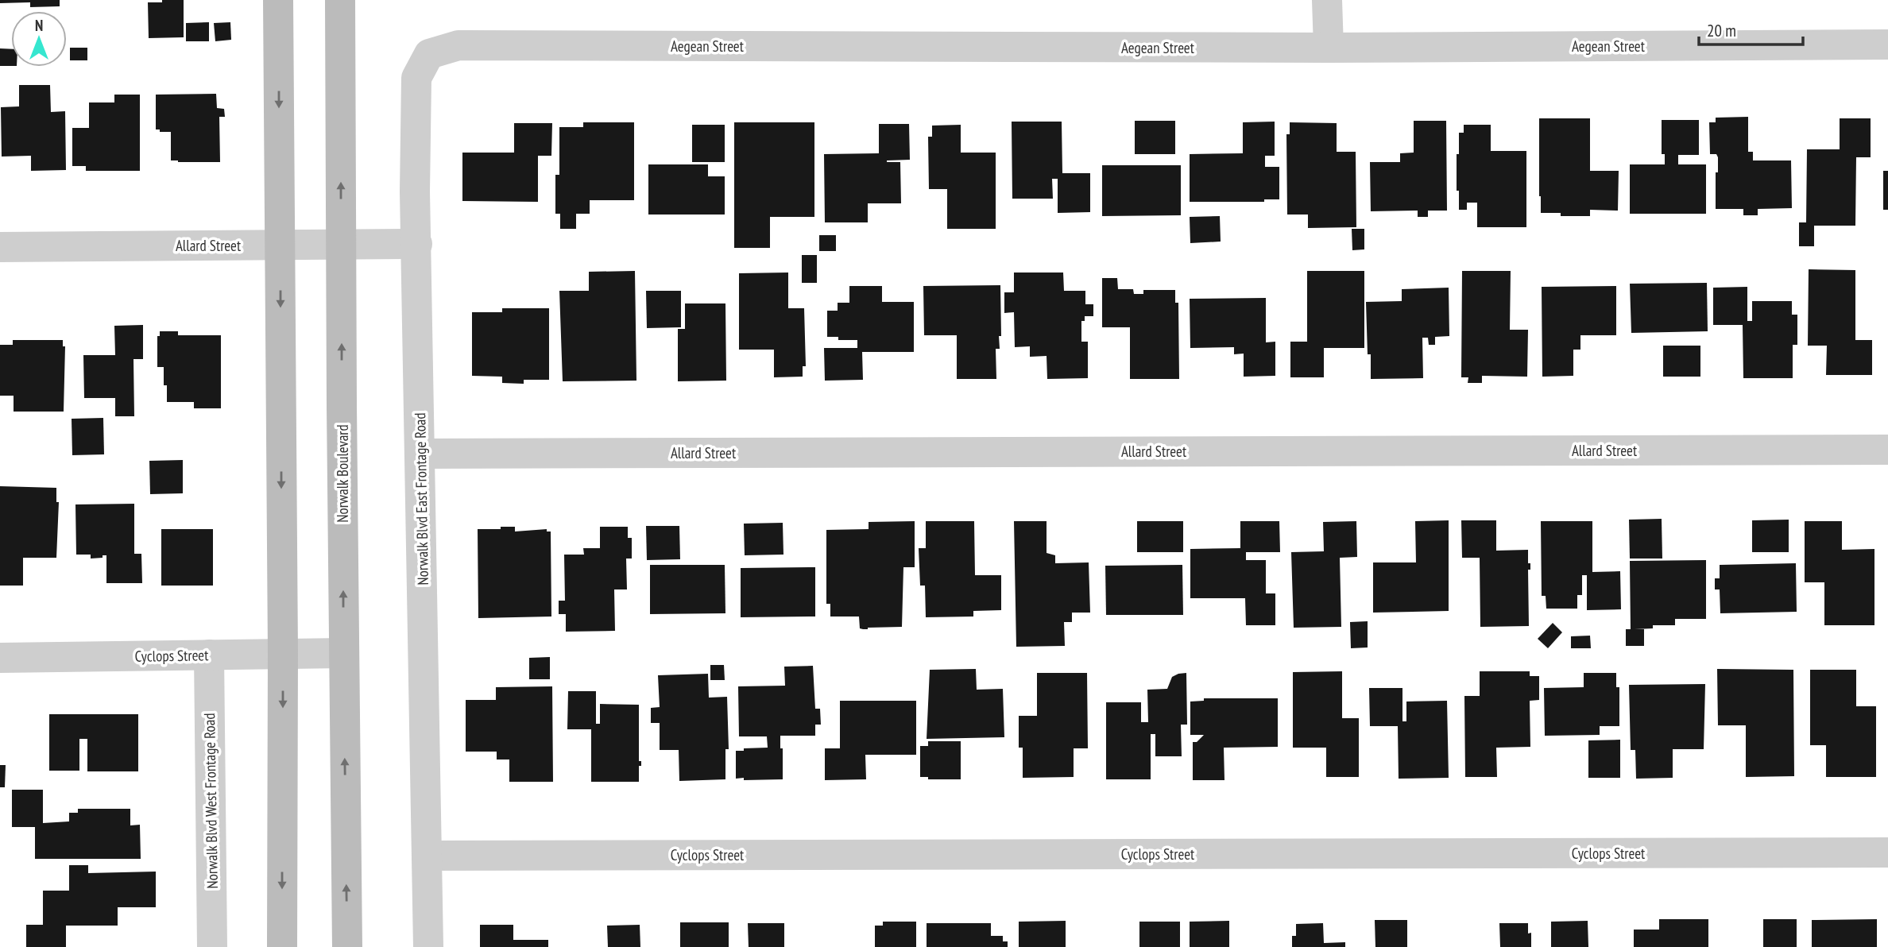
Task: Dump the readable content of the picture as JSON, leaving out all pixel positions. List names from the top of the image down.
{
  "streets": {
    "main road": ["Norwalk Boulevard"],
    "street": [
      "Aegean Street",
      "Allard Street",
      "Norwalk Blvd East Frontage Road",
      "Cyclops Street",
      "Norwalk Blvd West Frontage Road"
    ]
  },
  "crossings": [
    ["Aegean Street", "Norwalk Blvd East Frontage Road"],
    ["Allard Street", "Norwalk Boulevard"],
    ["Allard Street", "Norwalk Blvd East Frontage Road"],
    ["Norwalk Boulevard", "Cyclops Street"],
    ["Norwalk Blvd East Frontage Road", "Cyclops Street"],
    ["Cyclops Street", "Norwalk Blvd West Frontage Road"]
  ],
  "scale_bar": "20 m",
  "north": "top"
}
